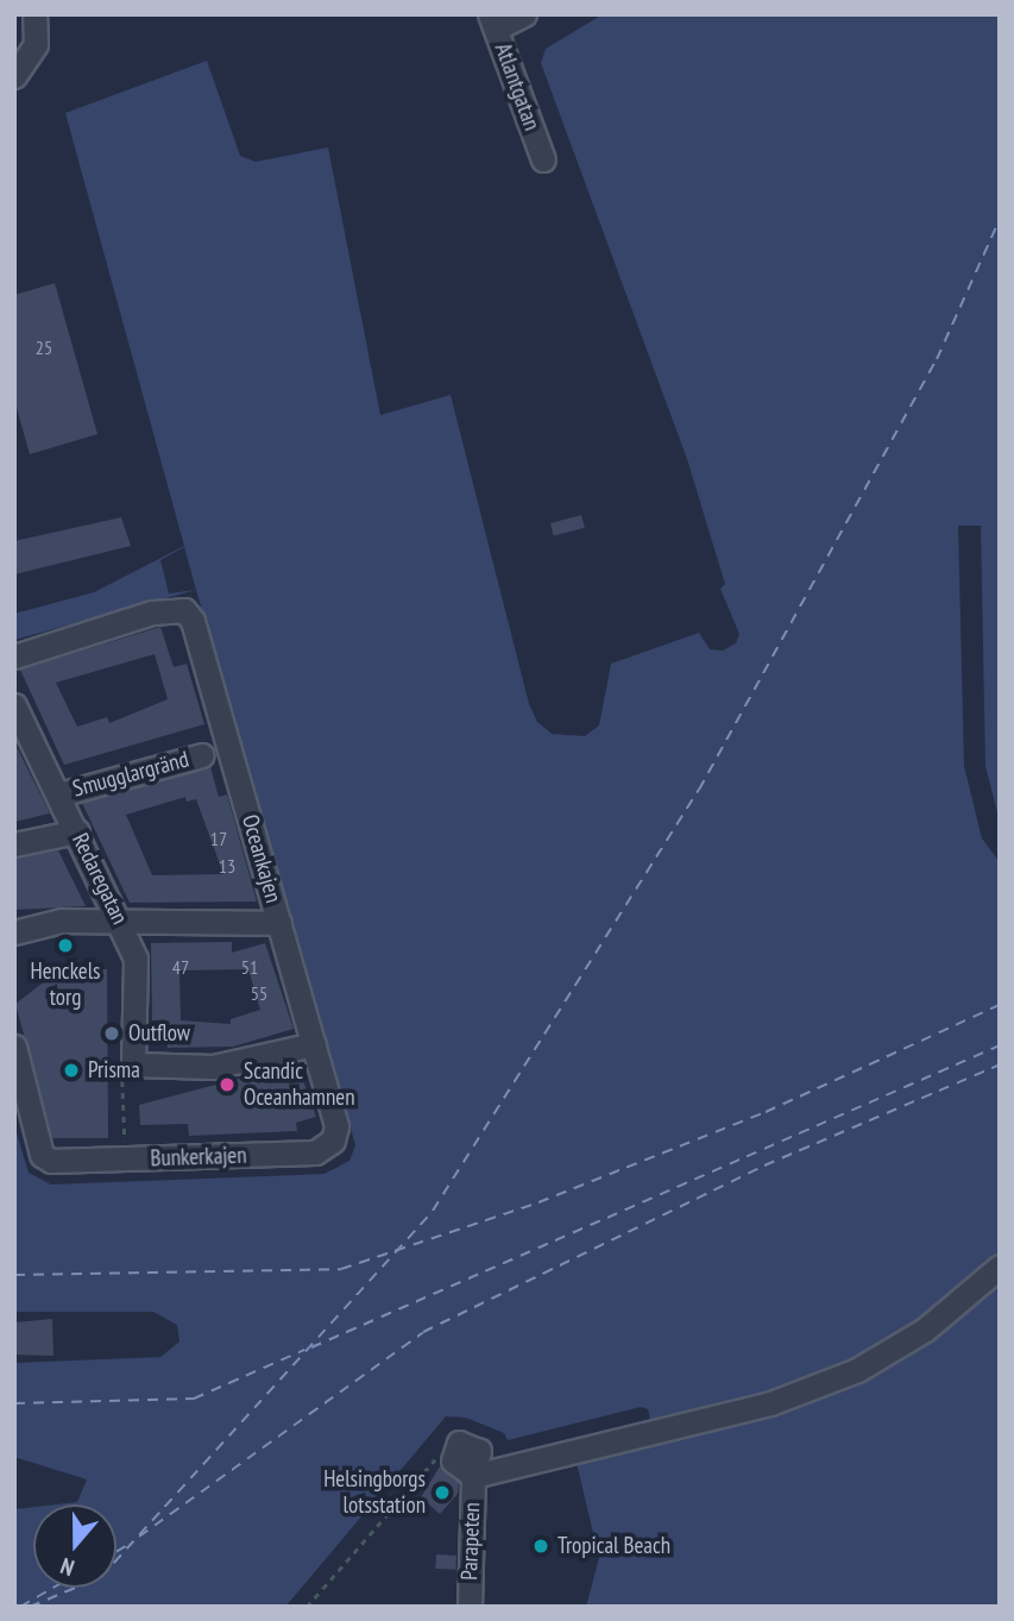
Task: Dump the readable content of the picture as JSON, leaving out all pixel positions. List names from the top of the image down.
{
  "streets": {
    "street": [
      "Atlantgatan",
      "Smugglargränd",
      "Oceankajen",
      "Redaregatan",
      "Bunkerkajen",
      "Parapeten"
    ]
  },
  "crossings": [
    ["Smugglargränd", "Redaregatan"],
    ["Oceankajen", "Bunkerkajen"]
  ],
  "places": [
    "Henckels torg",
    "Outflow",
    "Prisma",
    "Scandic Oceanhamnen",
    "Helsingborgs lotsstation",
    "Tropical Beach"
  ],
  "house_numbers": [
    "25",
    "17",
    "13",
    "47",
    "51",
    "55"
  ],
  "north": "bottom"
}
